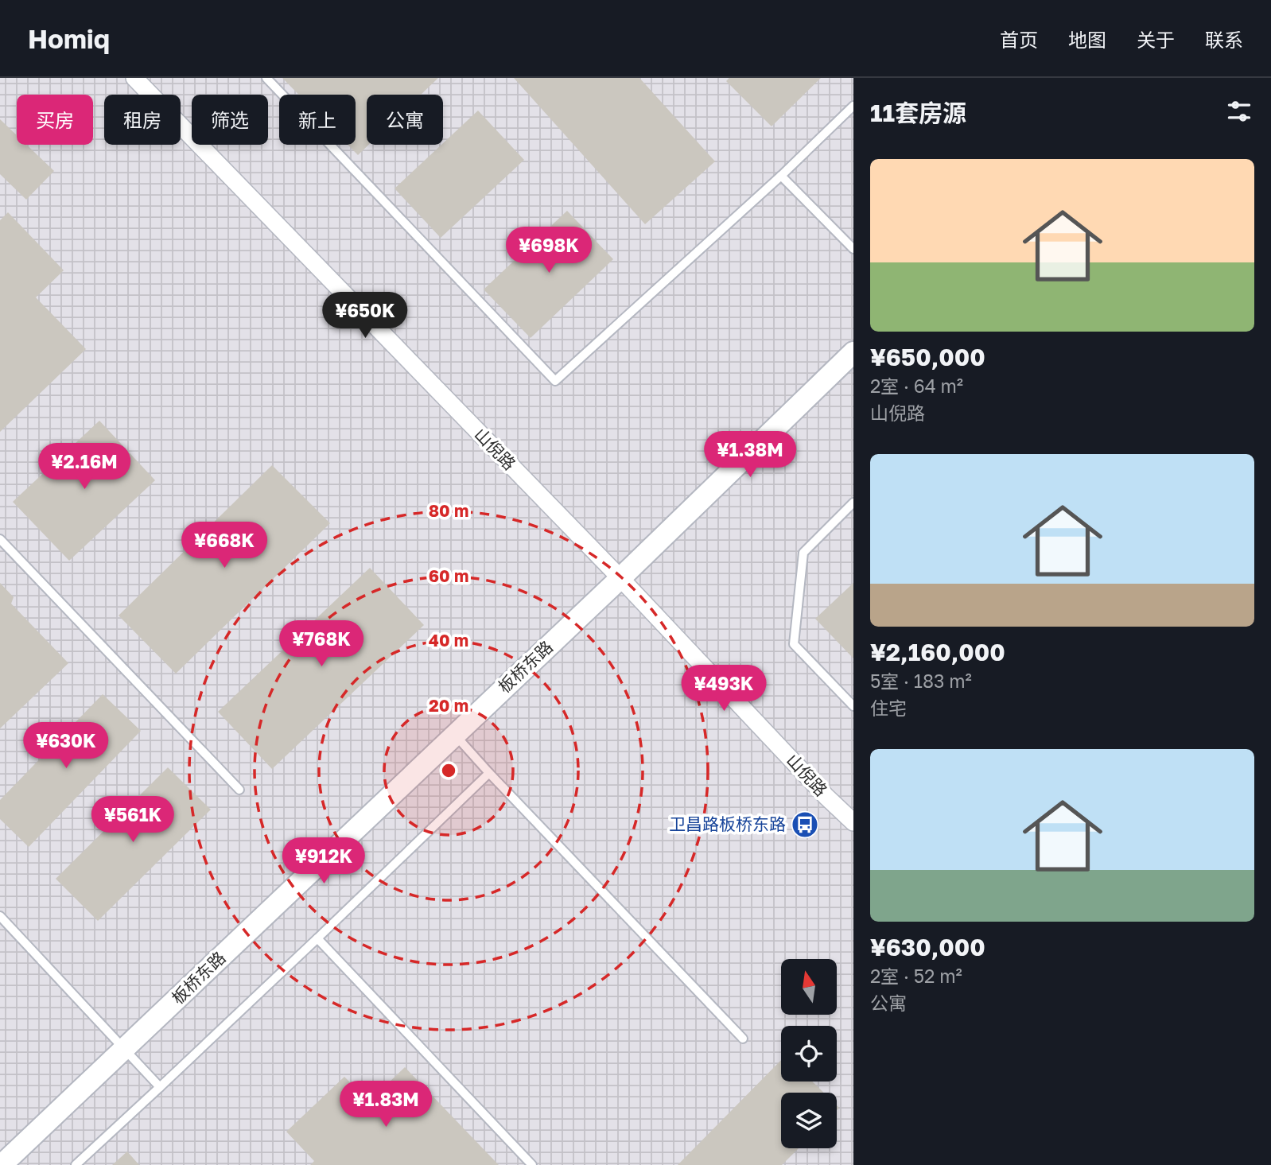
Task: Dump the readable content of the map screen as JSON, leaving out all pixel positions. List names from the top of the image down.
{
  "streets": {
    "street": ["山倪路", "板桥东路"]
  },
  "crossings": [
    ["山倪路", "板桥东路"]
  ],
  "places": {
    "bus stop": ["卫昌路板桥东路"]
  },
  "north": "top",
  "page": {
    "header": "Homiq",
    "nav": [
      "首页",
      "地图",
      "关于",
      "联系"
    ],
    "heading": "11套房源",
    "chip": [
      "买房",
      "租房",
      "筛选",
      "新上",
      "公寓"
    ],
    "list": [
      {
        "name": "¥650,000",
        "note": "2室 · 64 m² · 山倪路"
      },
      {
        "name": "¥2,160,000",
        "note": "5室 · 183 m² · 住宅"
      },
      {
        "name": "¥630,000",
        "note": "2室 · 52 m² · 公寓"
      }
    ],
    "price": [
      "¥698K",
      "¥650K",
      "¥1.38M",
      "¥2.16M",
      "¥668K",
      "¥768K",
      "¥493K",
      "¥630K",
      "¥561K",
      "¥912K",
      "¥1.83M"
    ]
  },
  "rings": [
    "80 m",
    "60 m",
    "40 m",
    "20 m"
  ]
}
